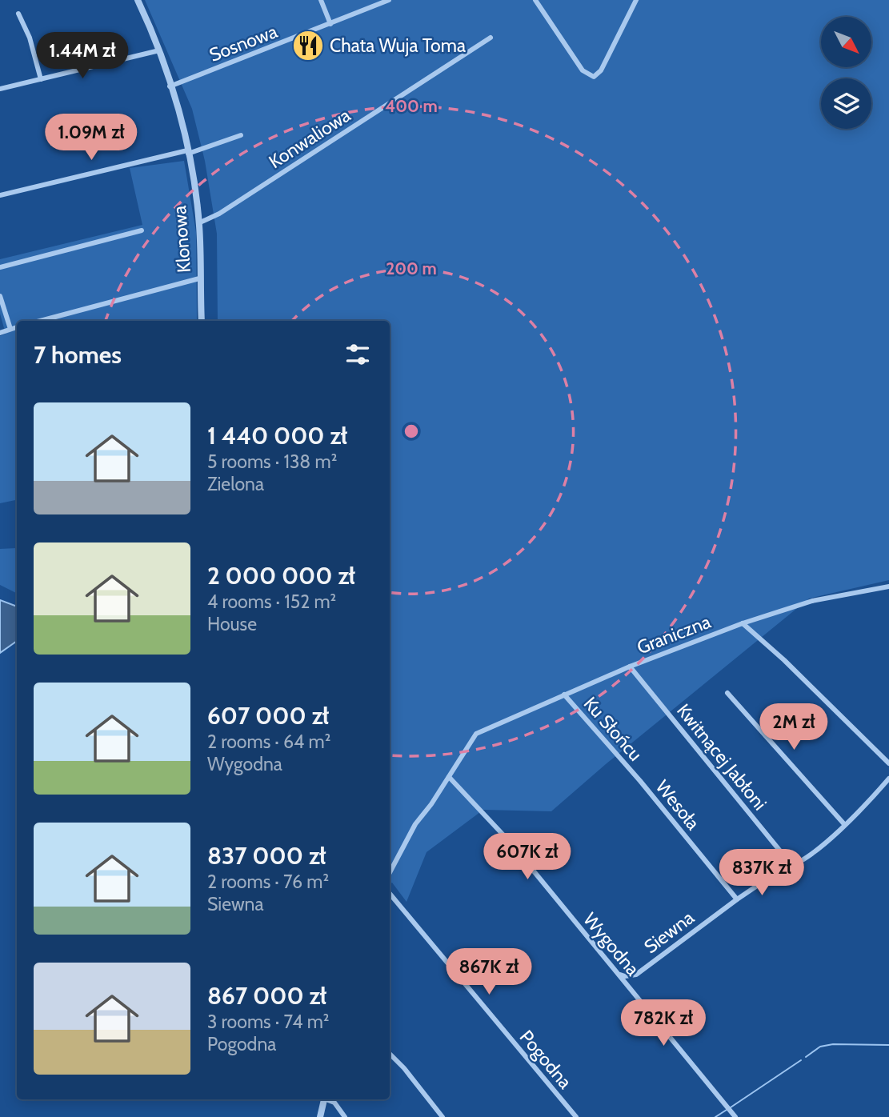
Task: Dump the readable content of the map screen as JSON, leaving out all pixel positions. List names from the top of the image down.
{
  "streets": {
    "street": [
      "Sosnowa",
      "Konwaliowa",
      "Klonowa",
      "Graniczna",
      "Ku Słońcu",
      "Kwitnącej Jabłoni",
      "Wesoła",
      "Siewna",
      "Wygodna",
      "Pogodna"
    ]
  },
  "crossings": [
    ["Sosnowa", "Klonowa"],
    ["Konwaliowa", "Klonowa"],
    ["Graniczna", "Ku Słońcu"],
    ["Graniczna", "Kwitnącej Jabłoni"],
    ["Graniczna", "Wygodna"],
    ["Ku Słońcu", "Wesoła"],
    ["Kwitnącej Jabłoni", "Siewna"],
    ["Wesoła", "Siewna"],
    ["Siewna", "Wygodna"]
  ],
  "places": {
    "restaurant": ["Chata Wuja Toma"]
  },
  "north": "bottom right",
  "page": {
    "price": [
      "1.44M zł",
      "1.09M zł",
      "2M zł",
      "607K zł",
      "837K zł",
      "867K zł",
      "782K zł"
    ],
    "heading": "7 homes",
    "list": [
      {
        "name": "1 440 000 zł",
        "note": "5 rooms · 138 m² · Zielona"
      },
      {
        "name": "2 000 000 zł",
        "note": "4 rooms · 152 m² · House"
      },
      {
        "name": "607 000 zł",
        "note": "2 rooms · 64 m² · Wygodna"
      },
      {
        "name": "837 000 zł",
        "note": "2 rooms · 76 m² · Siewna"
      },
      {
        "name": "867 000 zł",
        "note": "3 rooms · 74 m² · Pogodna"
      }
    ]
  },
  "rings": ["400 m", "200 m"]
}
